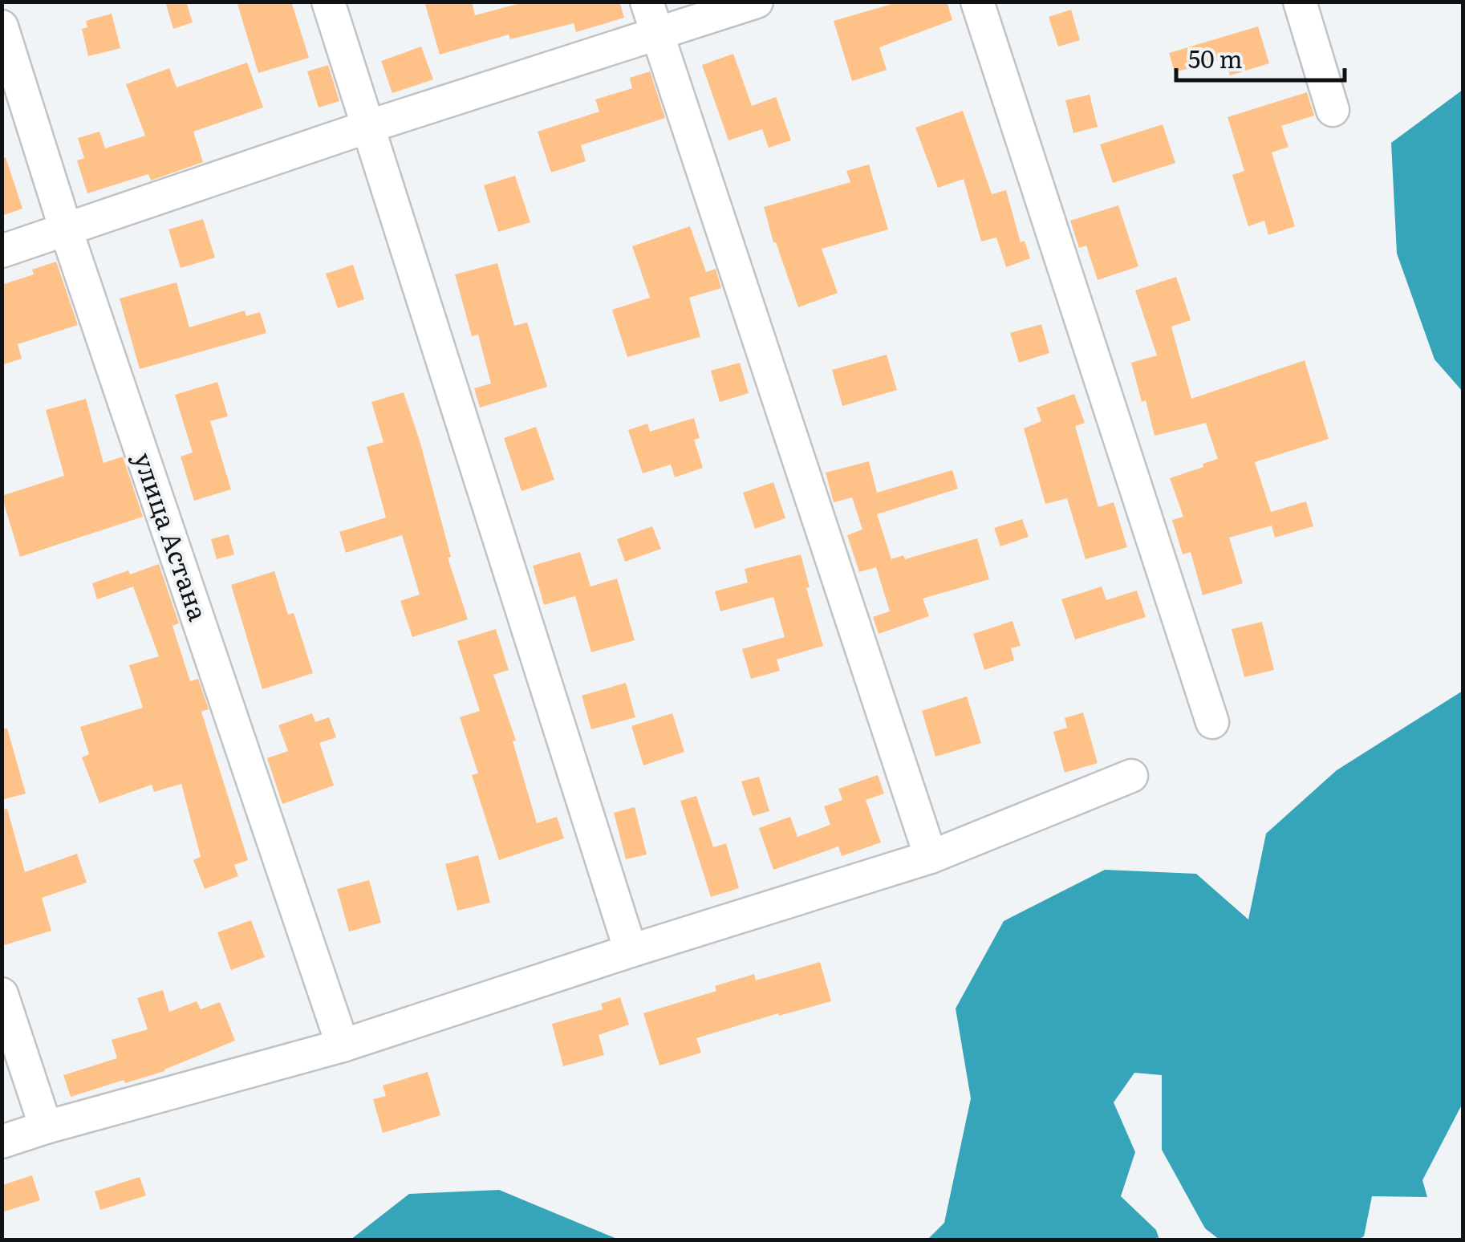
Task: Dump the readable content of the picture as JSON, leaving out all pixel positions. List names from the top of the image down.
{
  "streets": {
    "street": ["улица Астана"]
  },
  "scale_bar": "50 m"
}
